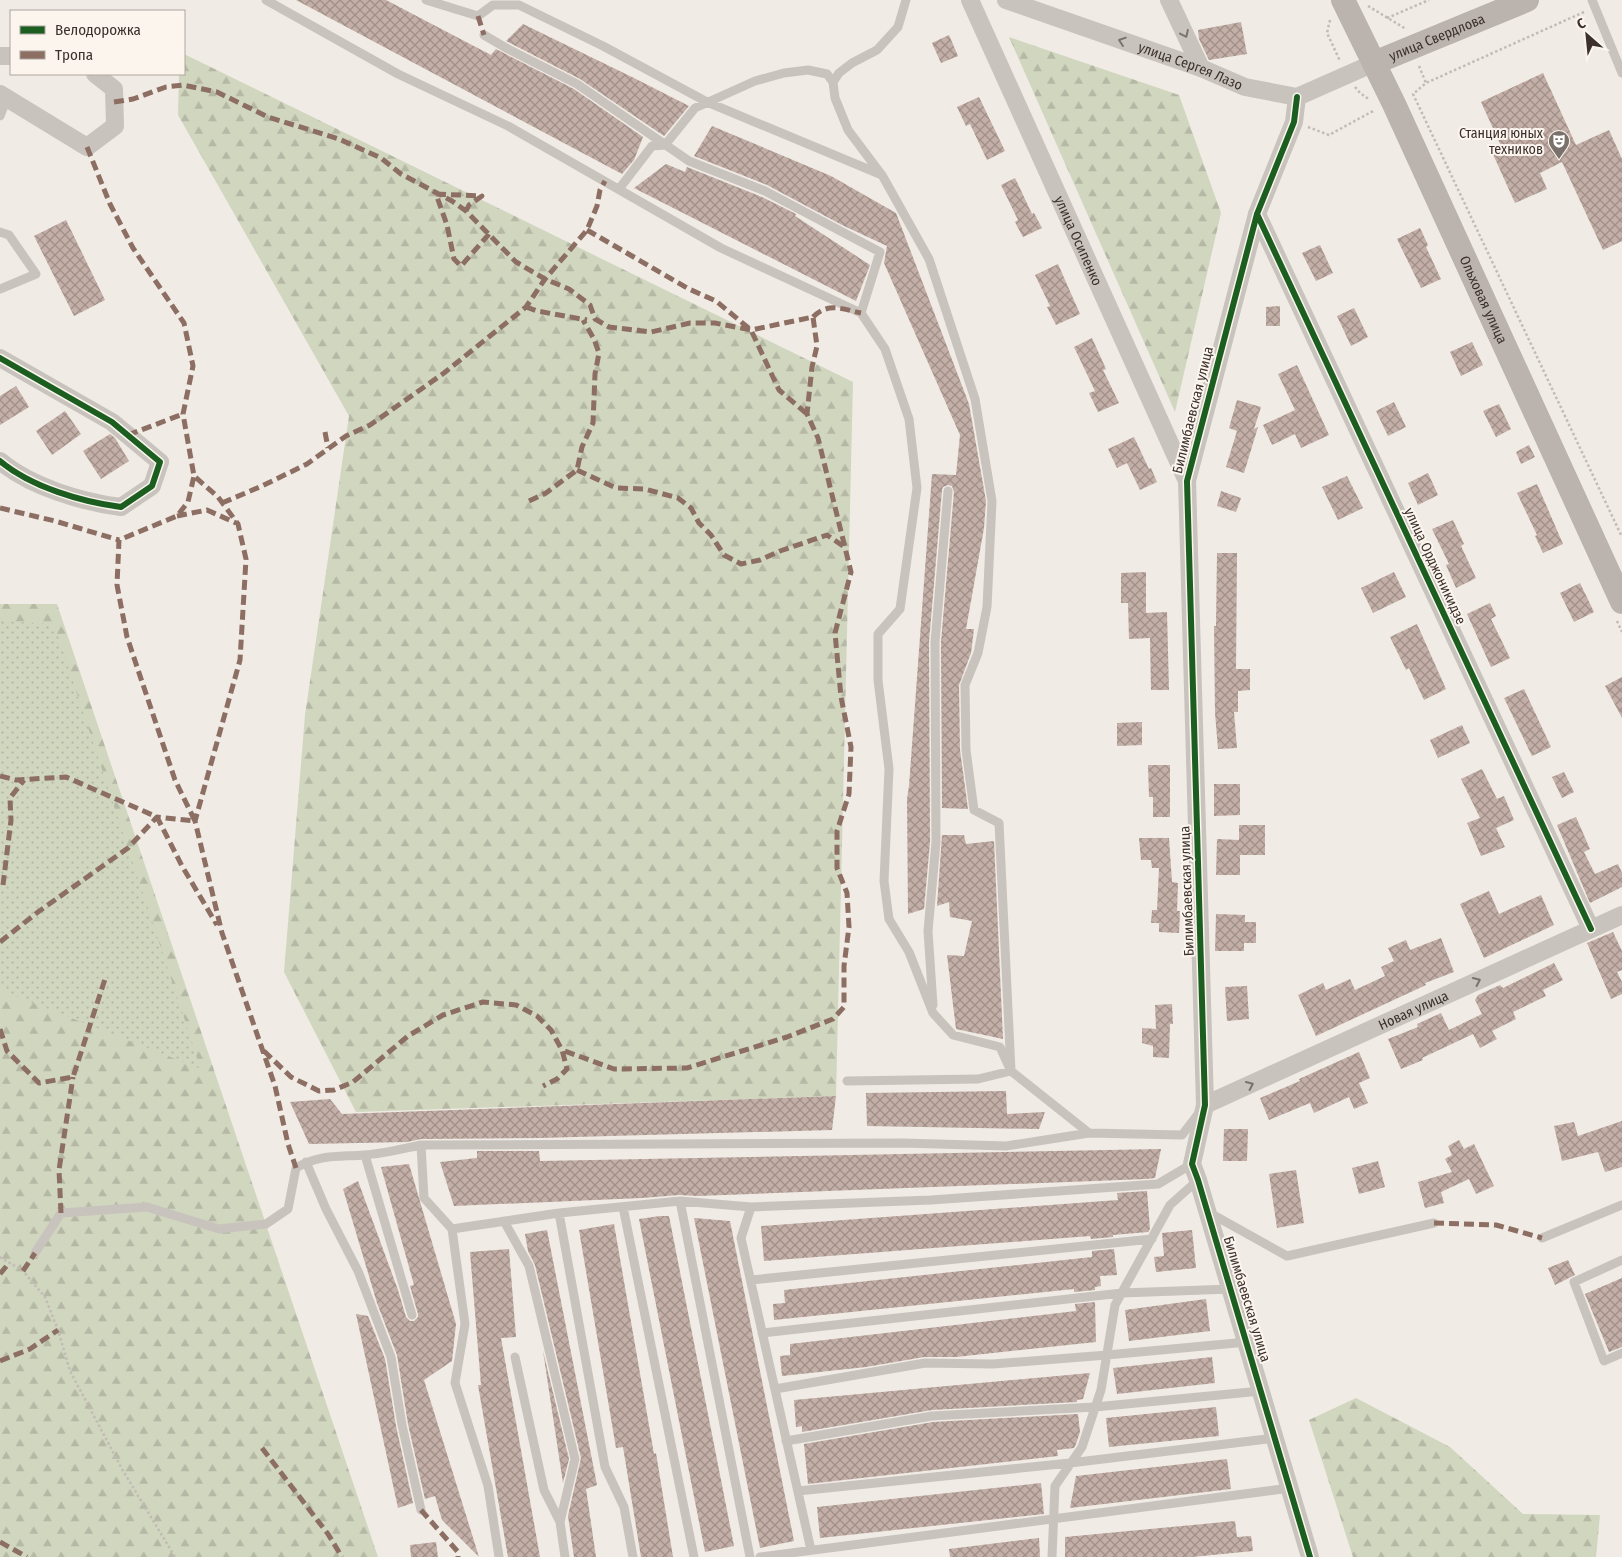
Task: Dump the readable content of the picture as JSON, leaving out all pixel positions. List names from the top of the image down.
{
  "streets": {
    "main road": ["улица Свердлова", "Ольховая улица"],
    "street": [
      "улица Сергея Лазо",
      "улица Осипенко",
      "Билимбаевская улица",
      "улица Орджоникидзе",
      "Новая улица"
    ]
  },
  "crossings": [
    ["улица Свердлова", "Ольховая улица"],
    ["улица Сергея Лазо", "Билимбаевская улица"],
    ["улица Осипенко", "Билимбаевская улица"],
    ["Билимбаевская улица", "улица Орджоникидзе"],
    ["Билимбаевская улица", "Новая улица"],
    ["улица Орджоникидзе", "Новая улица"]
  ],
  "one_way": ["улица Сергея Лазо", "Новая улица"],
  "places": {
    "theatre": ["Станция юных техников"]
  },
  "legend": ["Велодорожка", "Тропа"],
  "north": "top left"
}
